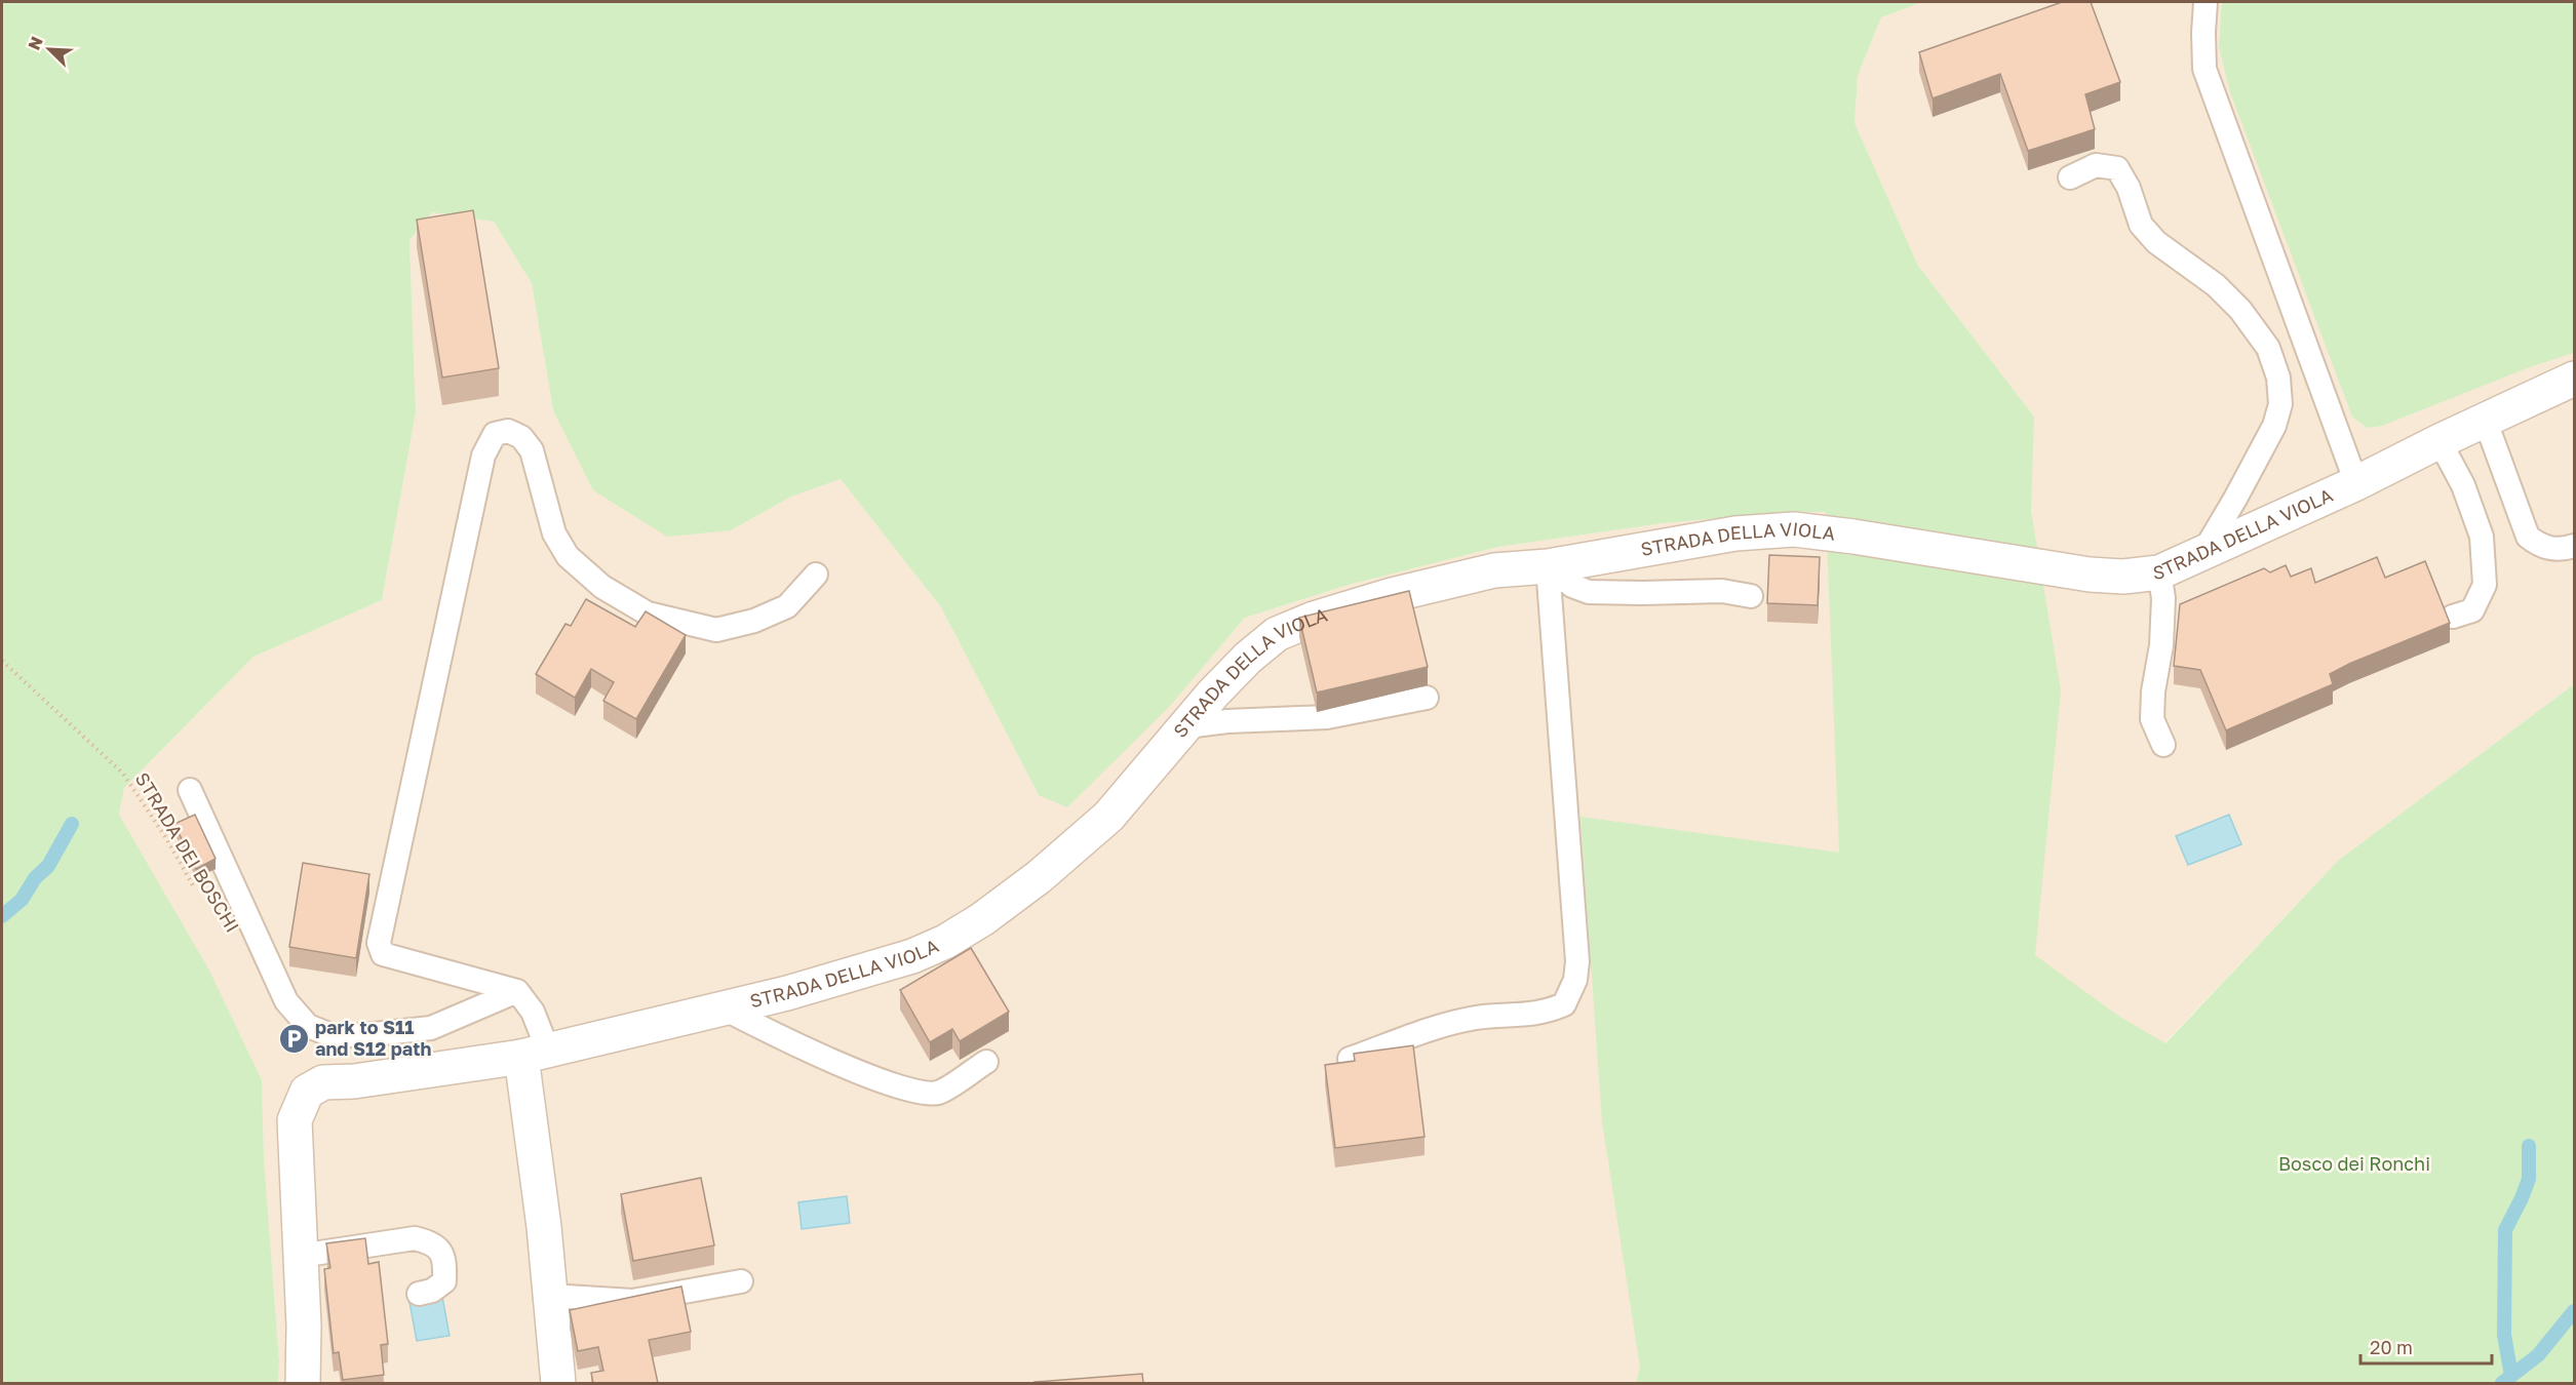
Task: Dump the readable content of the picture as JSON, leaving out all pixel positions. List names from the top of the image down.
{
  "streets": {
    "street": ["STRADA DELLA VIOLA"],
    "path": ["STRADA DEI BOSCHI"]
  },
  "parks": ["Bosco dei Ronchi"],
  "places": {
    "parking": ["park to S11 and S12 path"]
  },
  "scale_bar": "20 m",
  "north": "top left"
}
